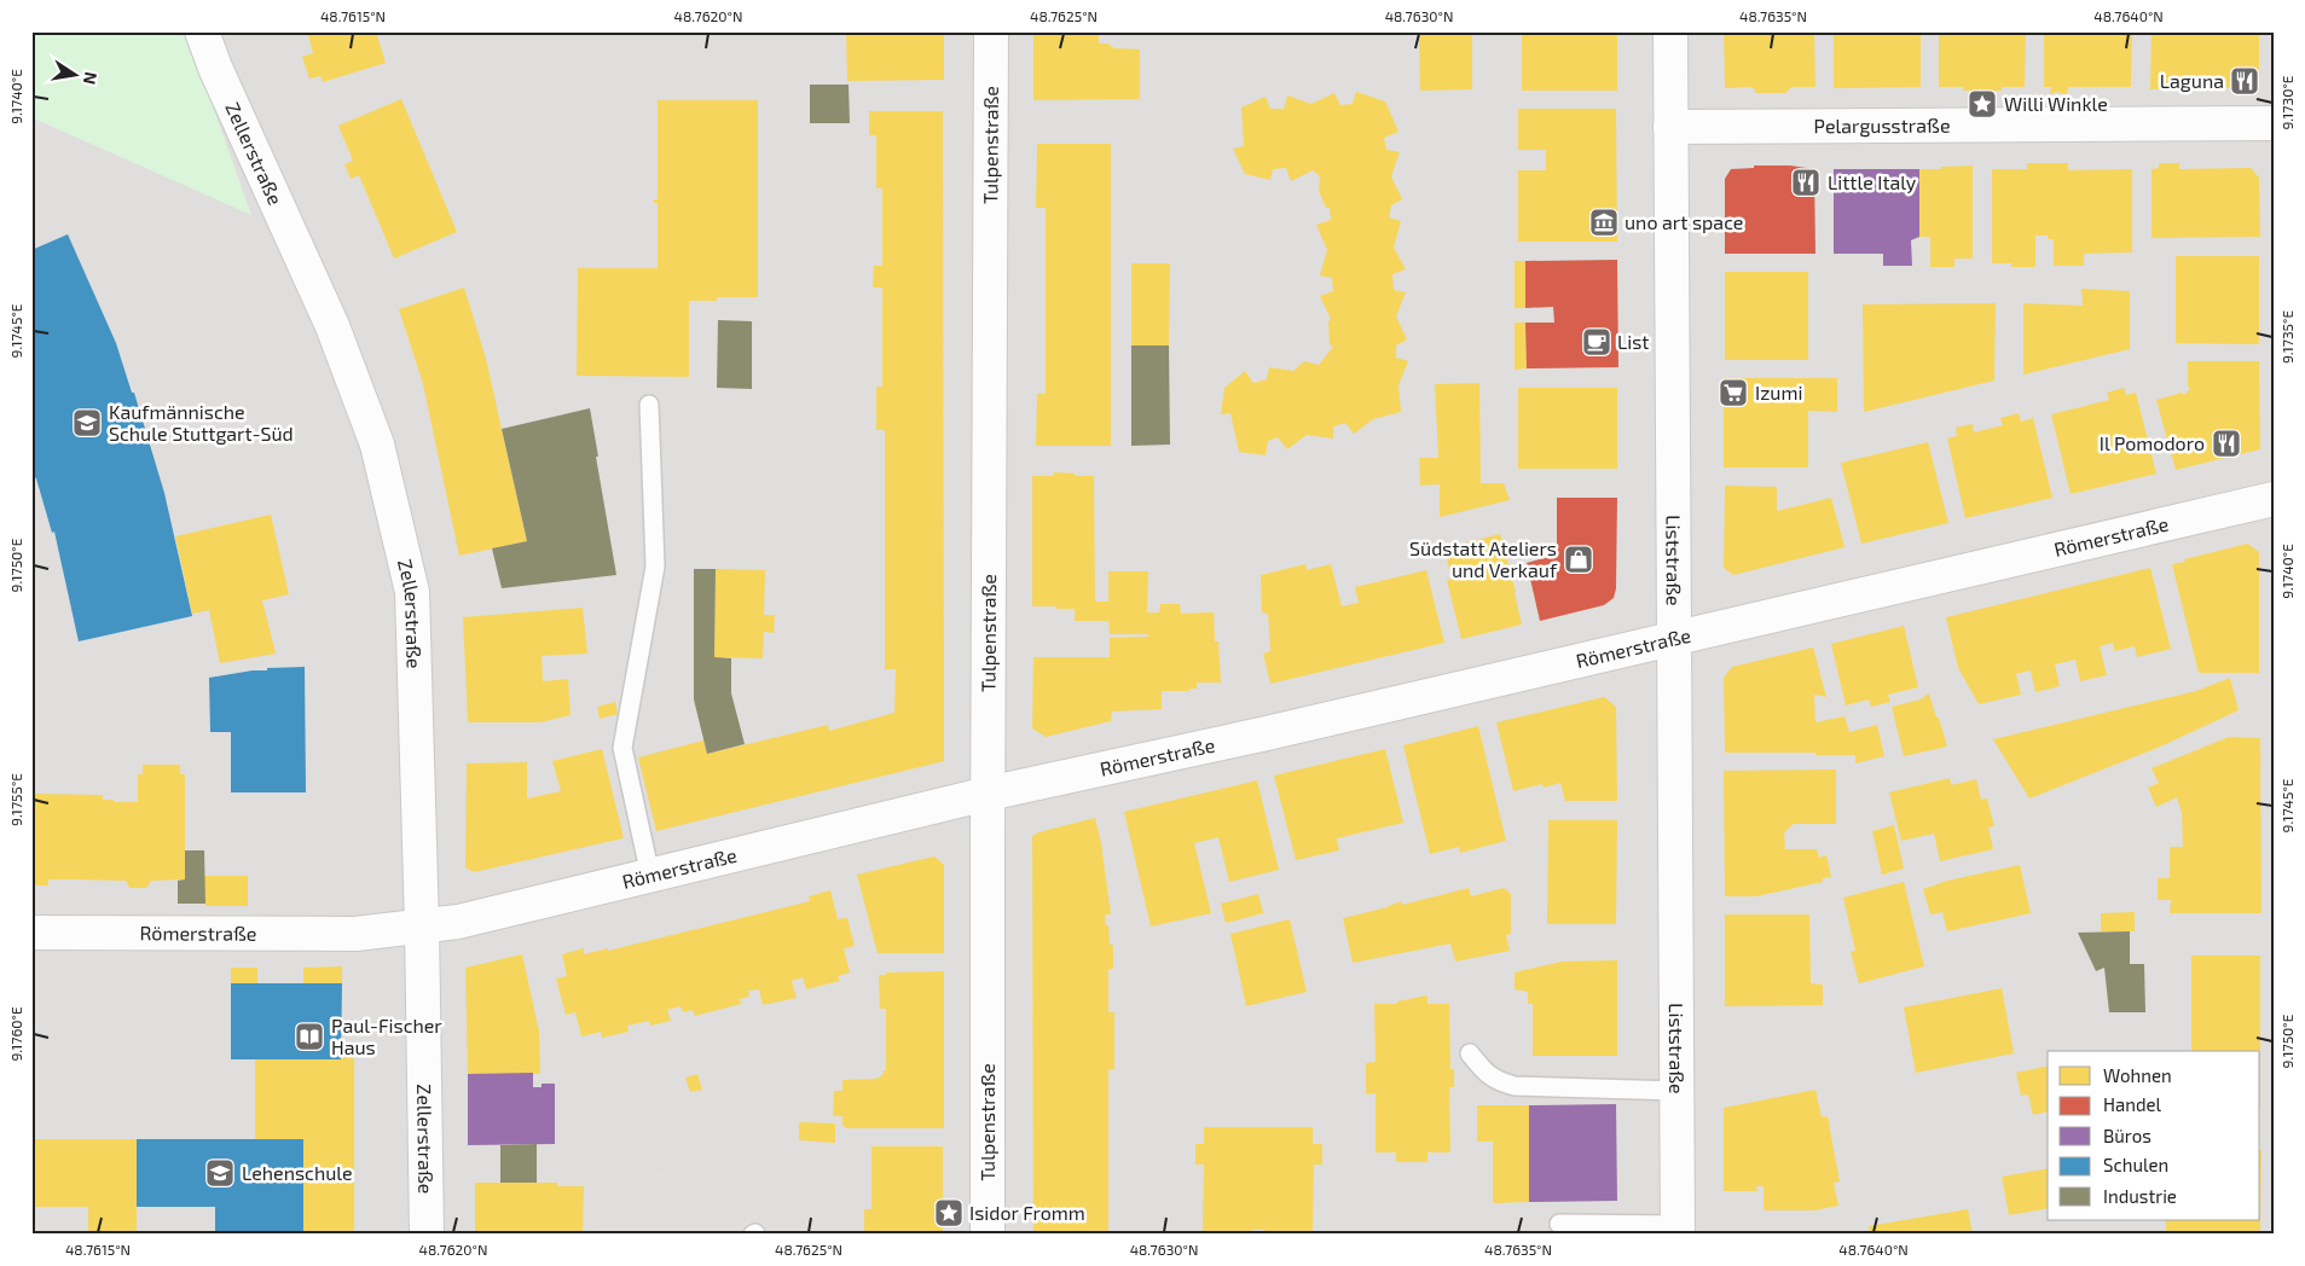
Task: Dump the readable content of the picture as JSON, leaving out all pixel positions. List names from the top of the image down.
{
  "streets": {
    "street": [
      "Pelargusstraße",
      "Tulpenstraße",
      "Zellerstraße",
      "Römerstraße",
      "Liststraße"
    ]
  },
  "crossings": [
    ["Pelargusstraße", "Liststraße"],
    ["Tulpenstraße", "Römerstraße"],
    ["Zellerstraße", "Römerstraße"],
    ["Römerstraße", "Liststraße"]
  ],
  "places": {
    "restaurant": ["Laguna", "Little Italy", "Il Pomodoro"],
    "place": ["Willi Winkle", "Isidor Fromm"],
    "museum": ["uno art space"],
    "cafe": ["List"],
    "supermarket": ["Izumi"],
    "school or university": ["Kaufmännische Schule Stuttgart-Süd", "Lehenschule"],
    "shop": ["Südstatt Ateliers und Verkauf"],
    "library": ["Paul-Fischer Haus"]
  },
  "legend": [
    "Wohnen",
    "Handel",
    "Büros",
    "Schulen",
    "Industrie"
  ],
  "north": "right",
  "coordinates": [
    "48.7615°N",
    "48.7620°N",
    "48.7625°N",
    "48.7630°N",
    "48.7635°N",
    "48.7640°N",
    "9.1740°E",
    "9.1730°E",
    "9.1745°E",
    "9.1735°E",
    "9.1750°E",
    "9.1755°E",
    "9.1760°E"
  ]
}
